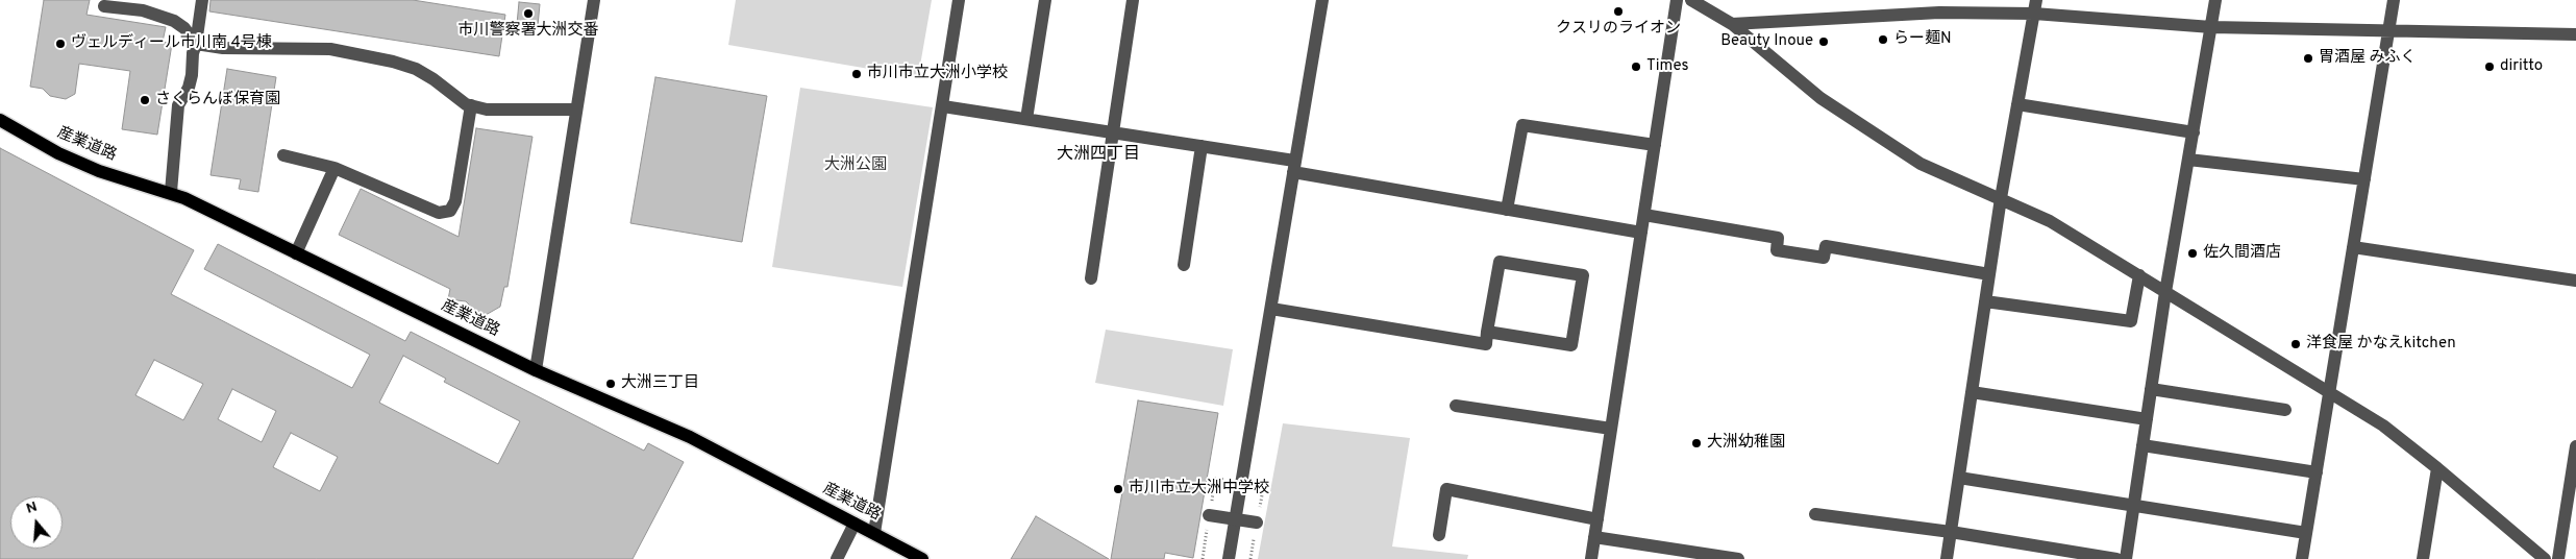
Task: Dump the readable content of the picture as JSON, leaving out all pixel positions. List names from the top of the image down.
{
  "streets": {
    "main road": ["産業道路"]
  },
  "districts": ["大洲四丁目"],
  "parks": ["大洲公園"],
  "places": [
    "クスリのライオン",
    "市川警察署大洲交番",
    "らー麺N",
    "Beauty Inoue",
    "ヴェルディール市川南 4号棟",
    "胃酒屋 みふく",
    "Times",
    "diritto",
    "市川市立大洲小学校",
    "さくらんぼ保育園",
    "佐久間酒店",
    "洋食屋 かなえkitchen",
    "大洲三丁目",
    "大洲幼稚園",
    "市川市立大洲中学校"
  ],
  "north": "top"
}
